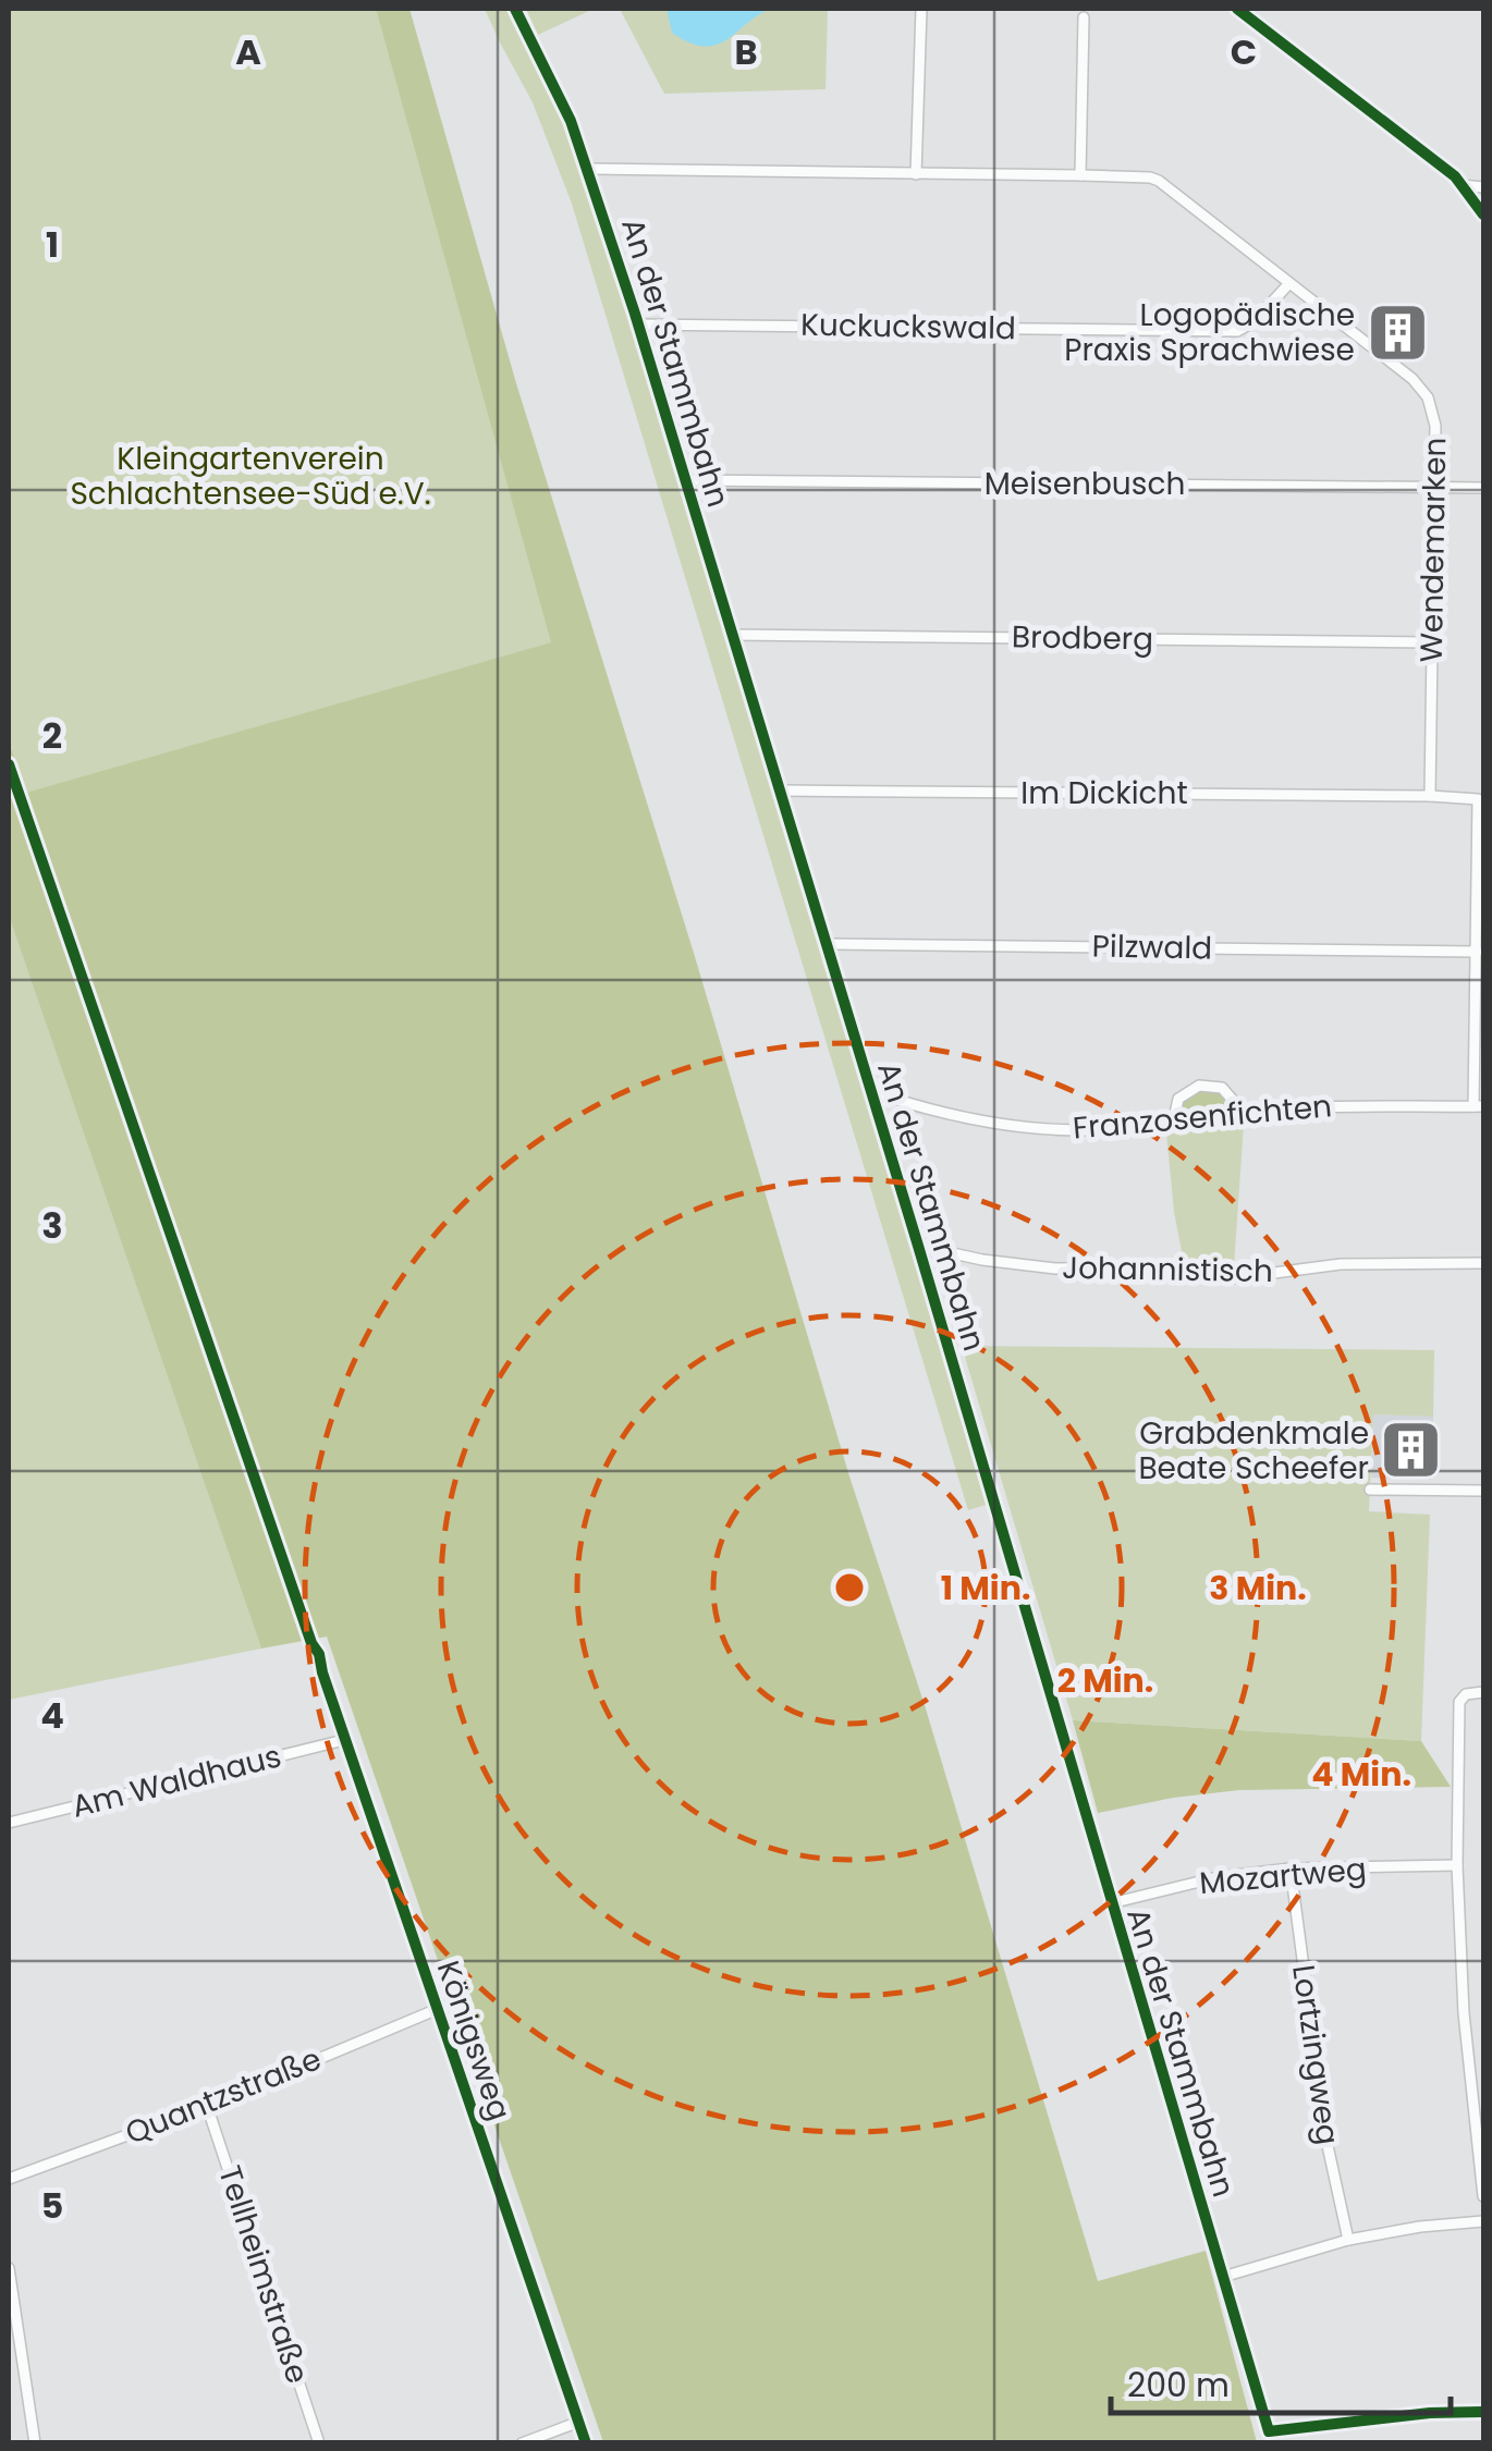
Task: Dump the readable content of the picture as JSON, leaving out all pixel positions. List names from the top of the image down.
{
  "streets": {
    "street": [
      "Kuckuckswald",
      "An der Stammbahn",
      "Meisenbusch",
      "Wendemarken",
      "Brodberg",
      "Im Dickicht",
      "Pilzwald",
      "Franzosenfichten",
      "Johannistisch",
      "Am Waldhaus",
      "Mozartweg",
      "Königsweg",
      "Lortzingweg",
      "Quantzstraße",
      "Tellheimstraße"
    ]
  },
  "crossings": [
    ["Kuckuckswald", "An der Stammbahn"],
    ["Kuckuckswald", "Wendemarken"],
    ["An der Stammbahn", "Meisenbusch"],
    ["An der Stammbahn", "Wendemarken"],
    ["An der Stammbahn", "Brodberg"],
    ["An der Stammbahn", "Im Dickicht"],
    ["An der Stammbahn", "Pilzwald"],
    ["An der Stammbahn", "Franzosenfichten"],
    ["An der Stammbahn", "Johannistisch"],
    ["An der Stammbahn", "Mozartweg"],
    ["Meisenbusch", "Wendemarken"],
    ["Wendemarken", "Brodberg"],
    ["Wendemarken", "Im Dickicht"],
    ["Am Waldhaus", "Königsweg"],
    ["Mozartweg", "Lortzingweg"],
    ["Königsweg", "Quantzstraße"],
    ["Quantzstraße", "Tellheimstraße"]
  ],
  "parks": ["Kleingartenverein Schlachtensee-Süd e.V."],
  "places": {
    "building": ["Logopädische Praxis Sprachwiese", "Grabdenkmale Beate Scheefer"]
  },
  "scale_bar": "200 m",
  "grid": {
    "columns": ["A", "B", "C"],
    "rows": [
      "1",
      "2",
      "3",
      "4",
      "5"
    ]
  },
  "rings": [
    "1 Min.",
    "3 Min.",
    "2 Min.",
    "4 Min."
  ]
}
